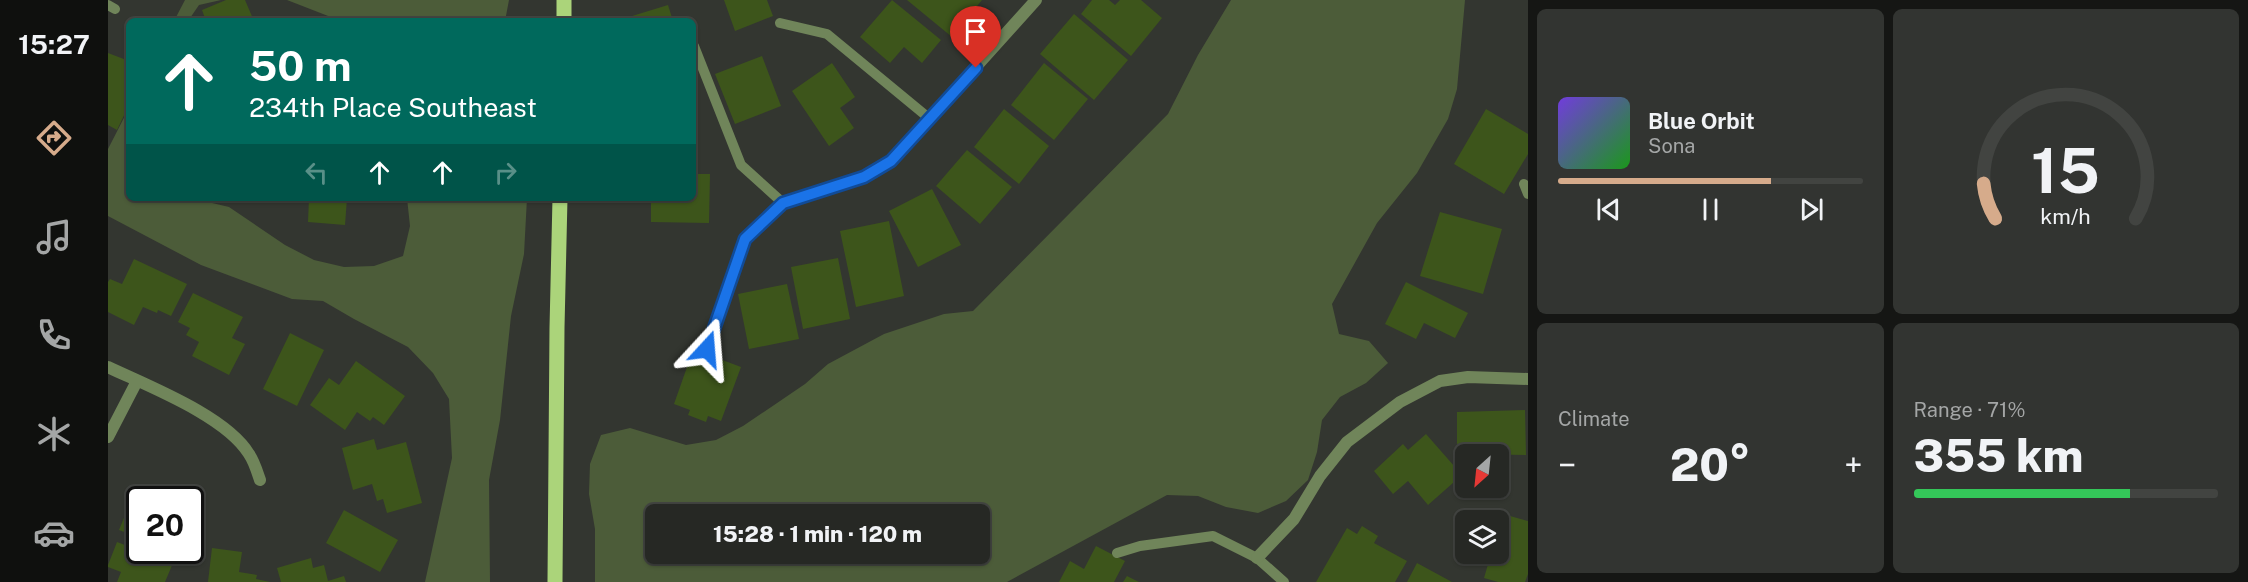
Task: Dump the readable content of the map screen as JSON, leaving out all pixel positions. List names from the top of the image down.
{
  "north": "bottom left",
  "page": {
    "tabs": "15:27",
    "turn": ["50 m", "234th Place Southeast"],
    "song": ["Blue Orbit", "Sona"],
    "tile": [
      "Climate",
      ["Range · 71%", "355 km"]
    ],
    "heat": ["−", "20°", "+"],
    "limit": "20",
    "trip": "15:28 · 1 min · 120 m",
    "gauge": ["15", "km/h"]
  }
}
